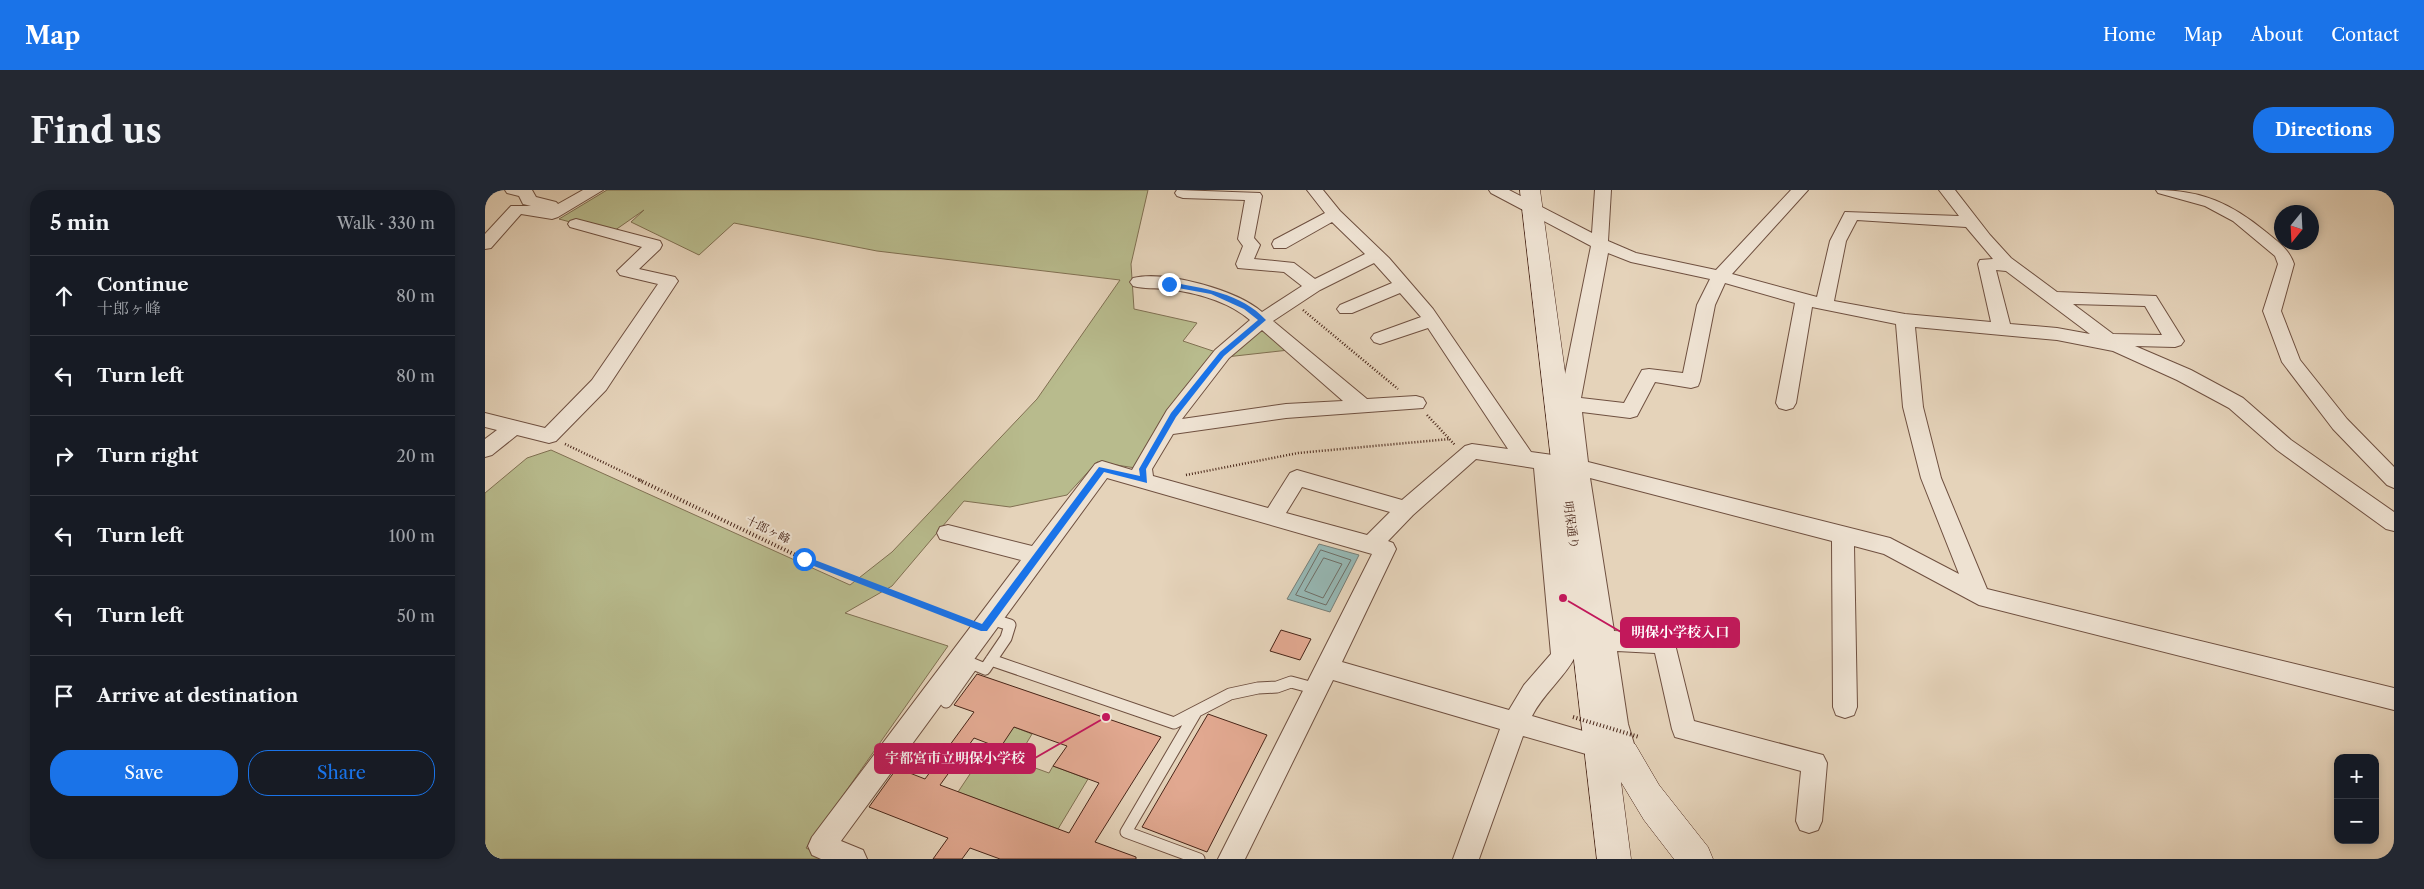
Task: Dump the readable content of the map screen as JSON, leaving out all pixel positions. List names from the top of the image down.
{
  "streets": {
    "street": ["明保通り"],
    "path": ["十郎ヶ峰"]
  },
  "places": ["明保小学校入口", "宇都宮市立明保小学校"],
  "north": "bottom",
  "page": {
    "header": "Map",
    "nav": [
      "Home",
      "Map",
      "About",
      "Contact"
    ],
    "buttons": [
      "Directions",
      ["Save", "Share"]
    ],
    "title": "Find us",
    "heading": ["5 min", "Walk · 330 m"],
    "list": [
      ["Continue", "十郎ヶ峰", "80 m"],
      ["Turn left", "80 m"],
      ["Turn right", "20 m"],
      ["Turn left", "100 m"],
      ["Turn left", "50 m"],
      "Arrive at destination"
    ],
    "map_buttons": ["+", "−"]
  }
}
